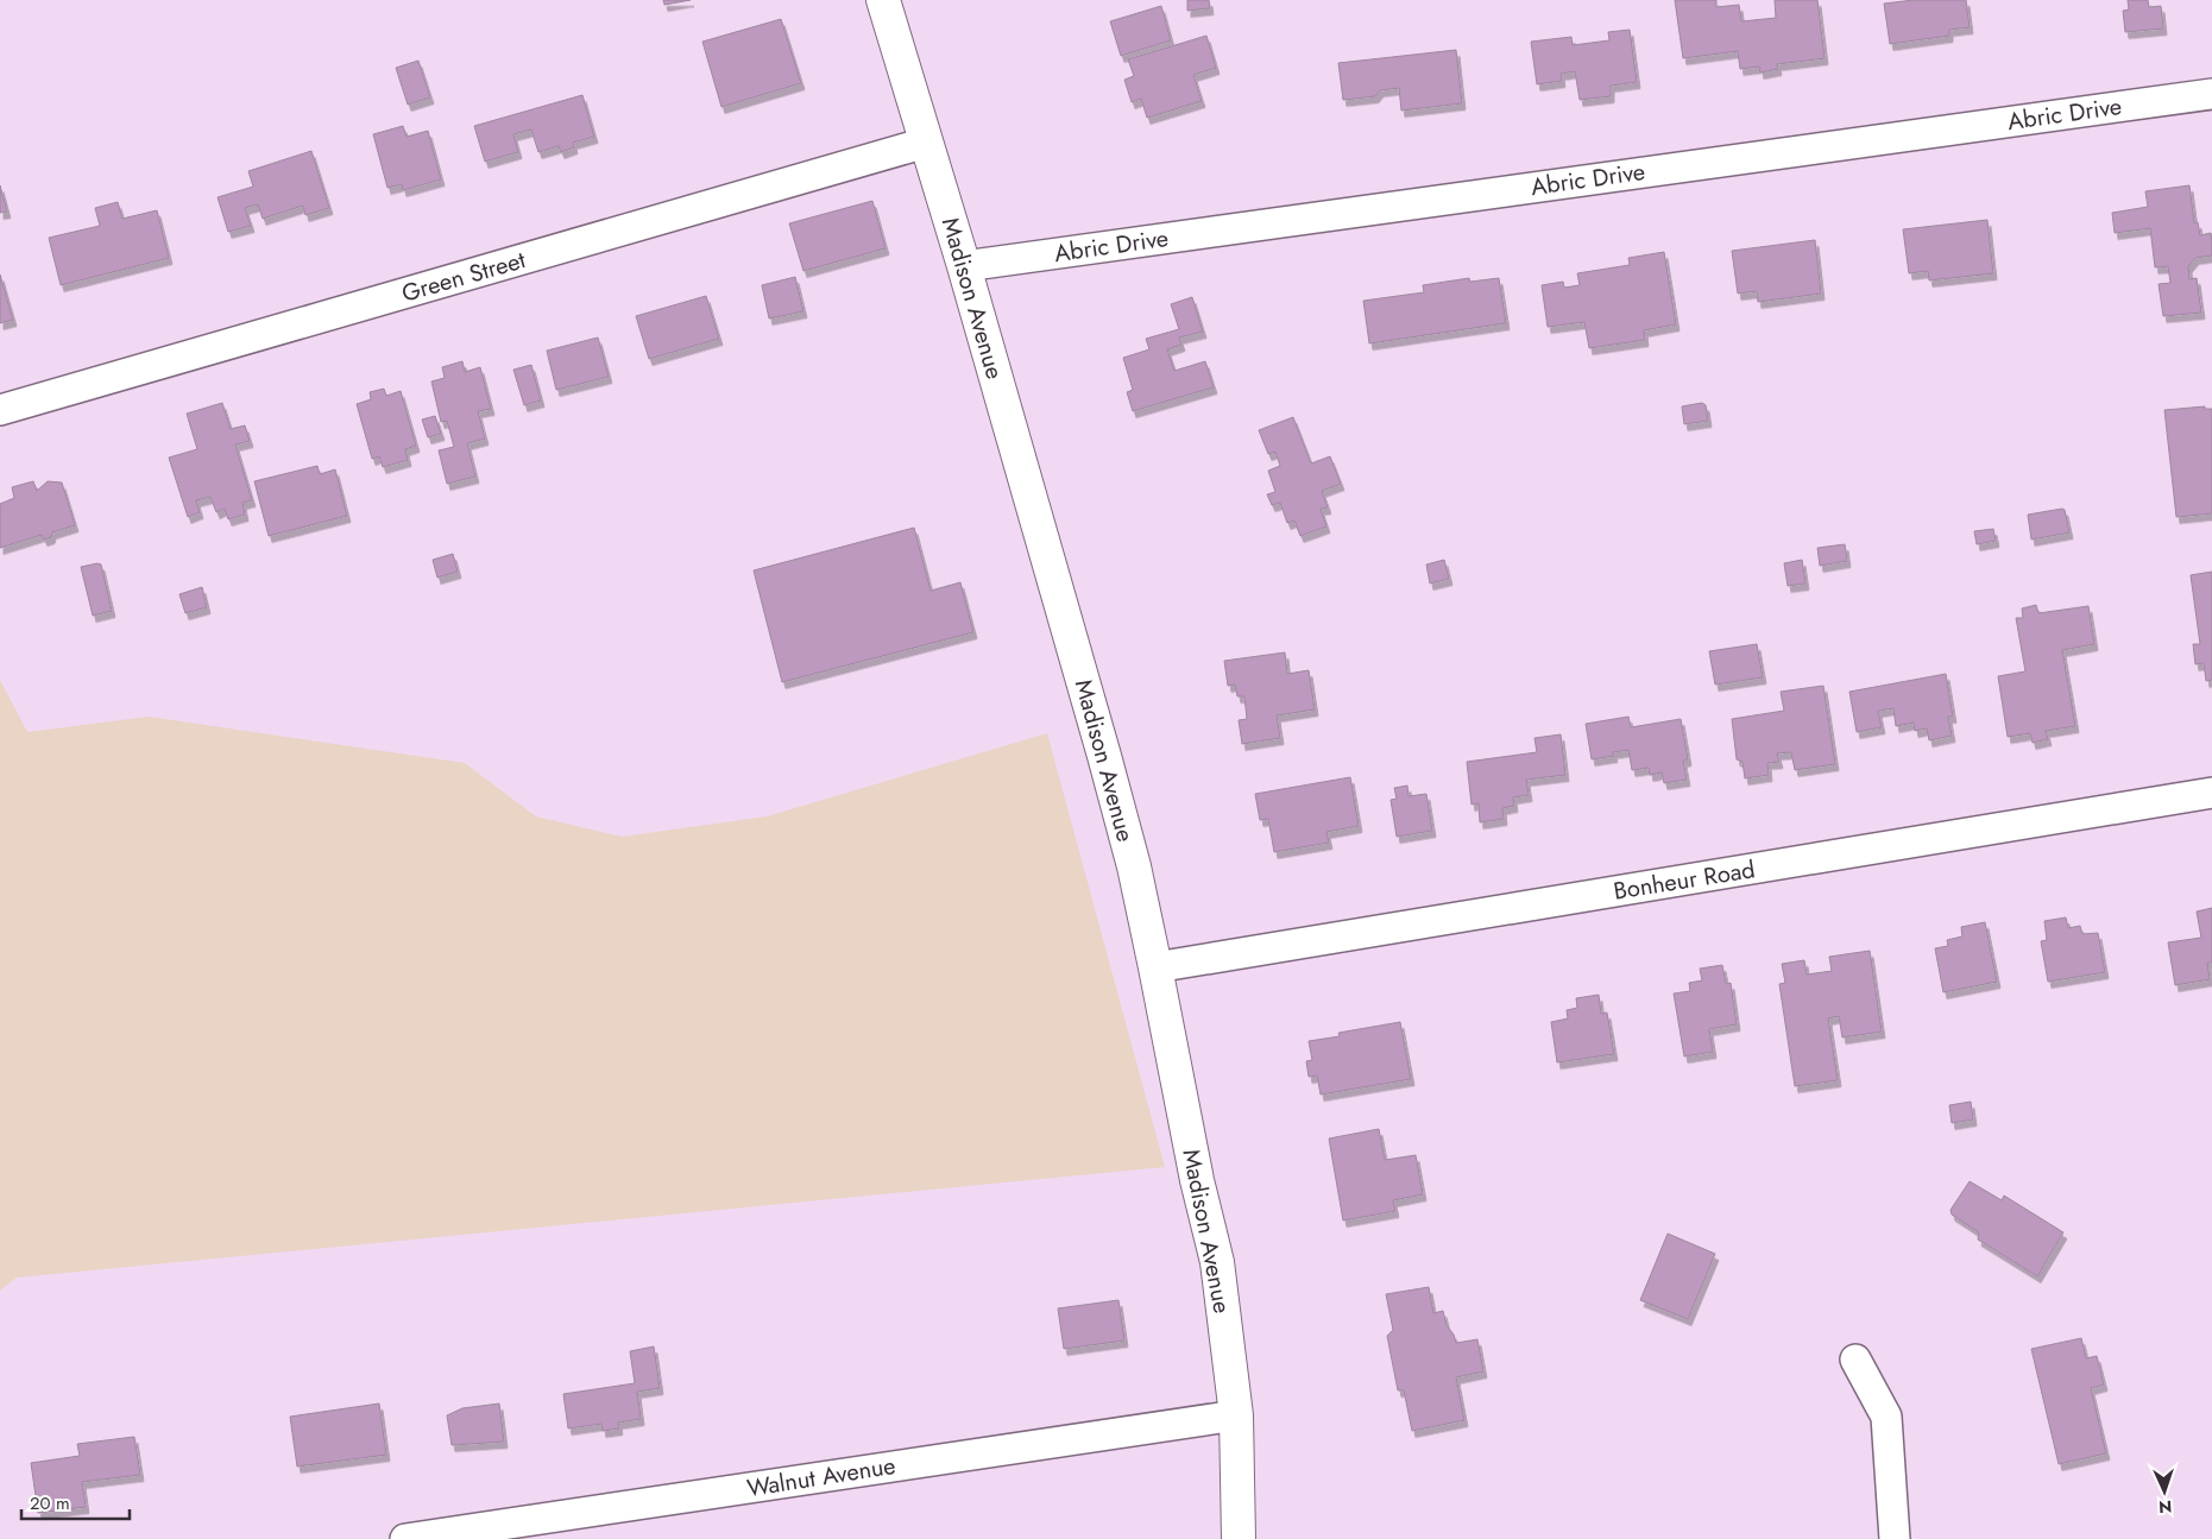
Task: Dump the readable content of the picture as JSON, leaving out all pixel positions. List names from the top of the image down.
{
  "streets": {
    "street": [
      "Abric Drive",
      "Green Street",
      "Madison Avenue",
      "Bonheur Road",
      "Walnut Avenue"
    ]
  },
  "crossings": [
    ["Abric Drive", "Madison Avenue"],
    ["Green Street", "Madison Avenue"],
    ["Madison Avenue", "Bonheur Road"],
    ["Madison Avenue", "Walnut Avenue"]
  ],
  "scale_bar": "20 m",
  "north": "bottom"
}
